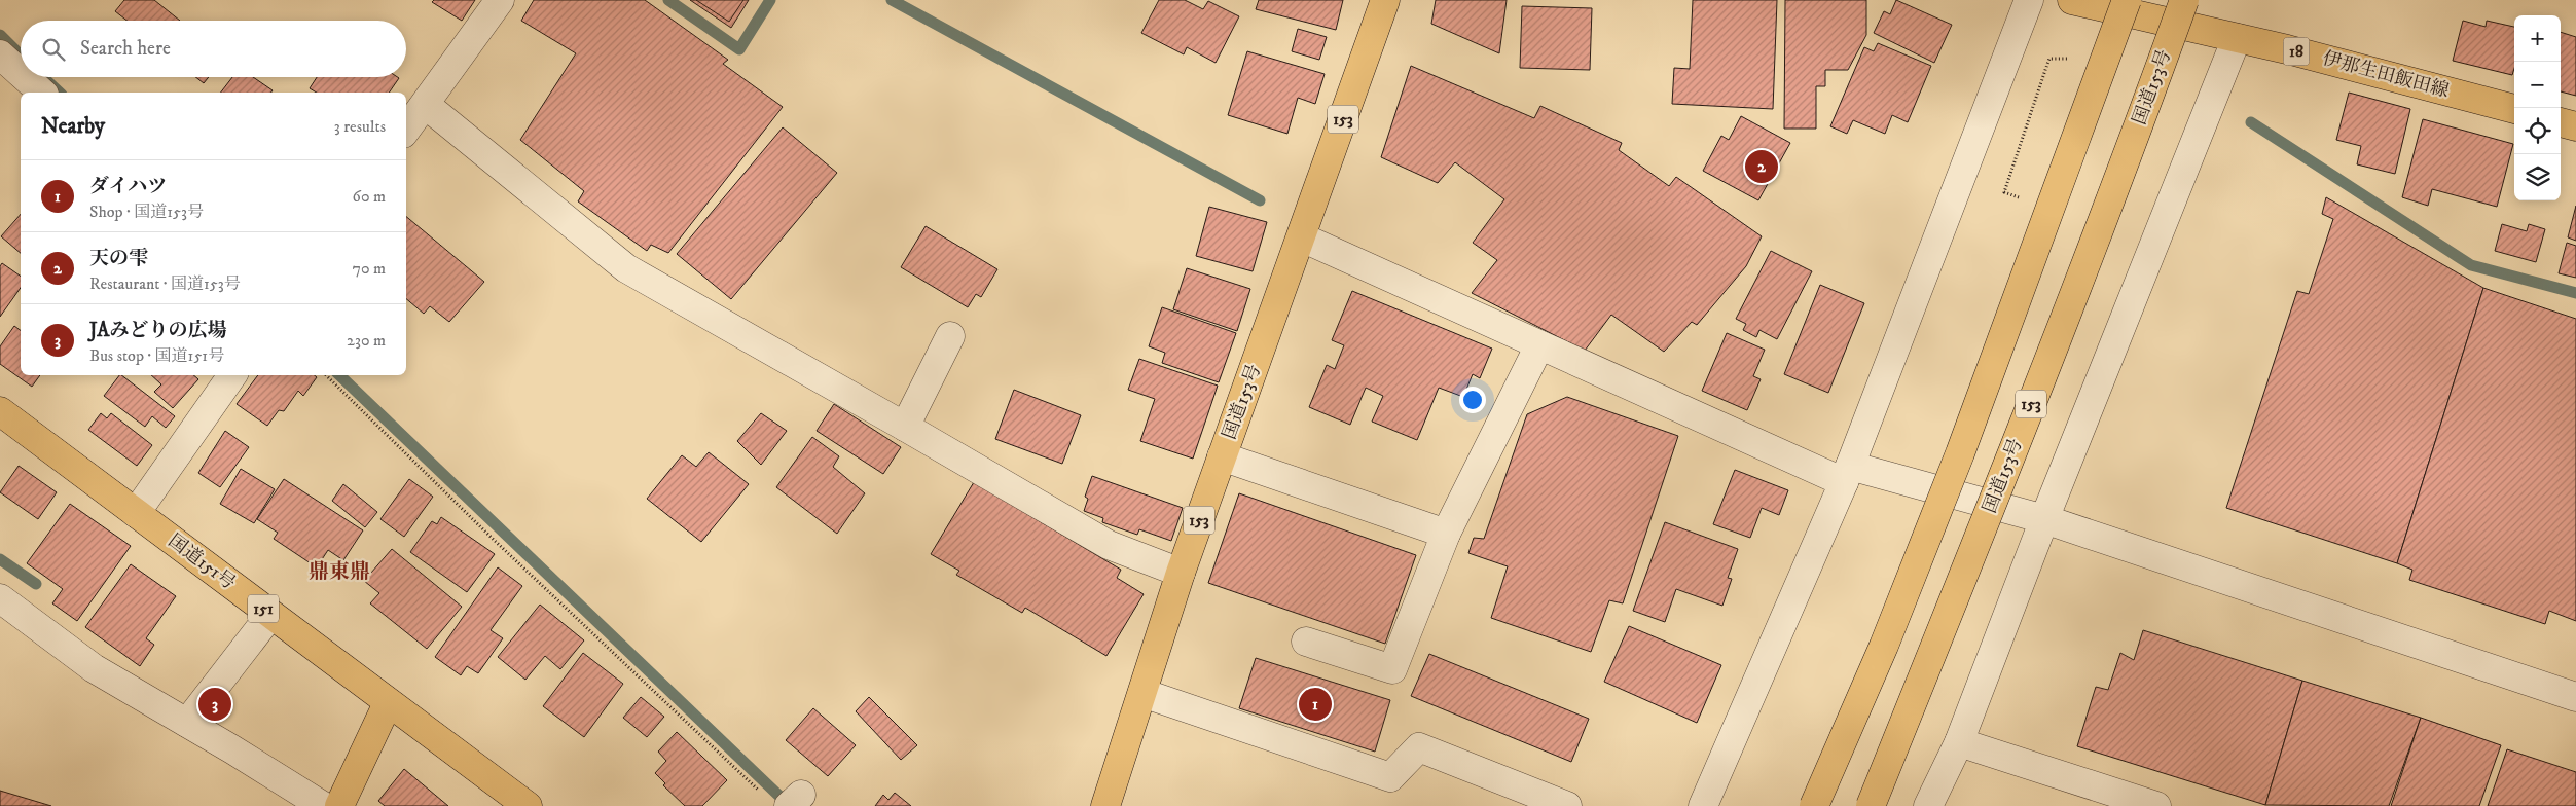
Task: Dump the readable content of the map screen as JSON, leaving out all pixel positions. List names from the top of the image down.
{
  "streets": {
    "main road": [
      "18",
      "伊那生田飯田線",
      "国道153号",
      "153",
      "国道151号",
      "151"
    ]
  },
  "districts": ["鼎東鼎"],
  "page": {
    "map_buttons": ["+", "−"],
    "search": "Search here",
    "heading": ["Nearby", "3 results"],
    "pins": ["2", "1", "3"],
    "list": [
      {
        "mark": "1",
        "name": "ダイハツ",
        "note": "Shop · 国道153号",
        "value": "60 m"
      },
      {
        "mark": "2",
        "name": "天の雫",
        "note": "Restaurant · 国道153号",
        "value": "70 m"
      },
      {
        "mark": "3",
        "name": "JAみどりの広場",
        "note": "Bus stop · 国道151号",
        "value": "230 m"
      }
    ]
  }
}
